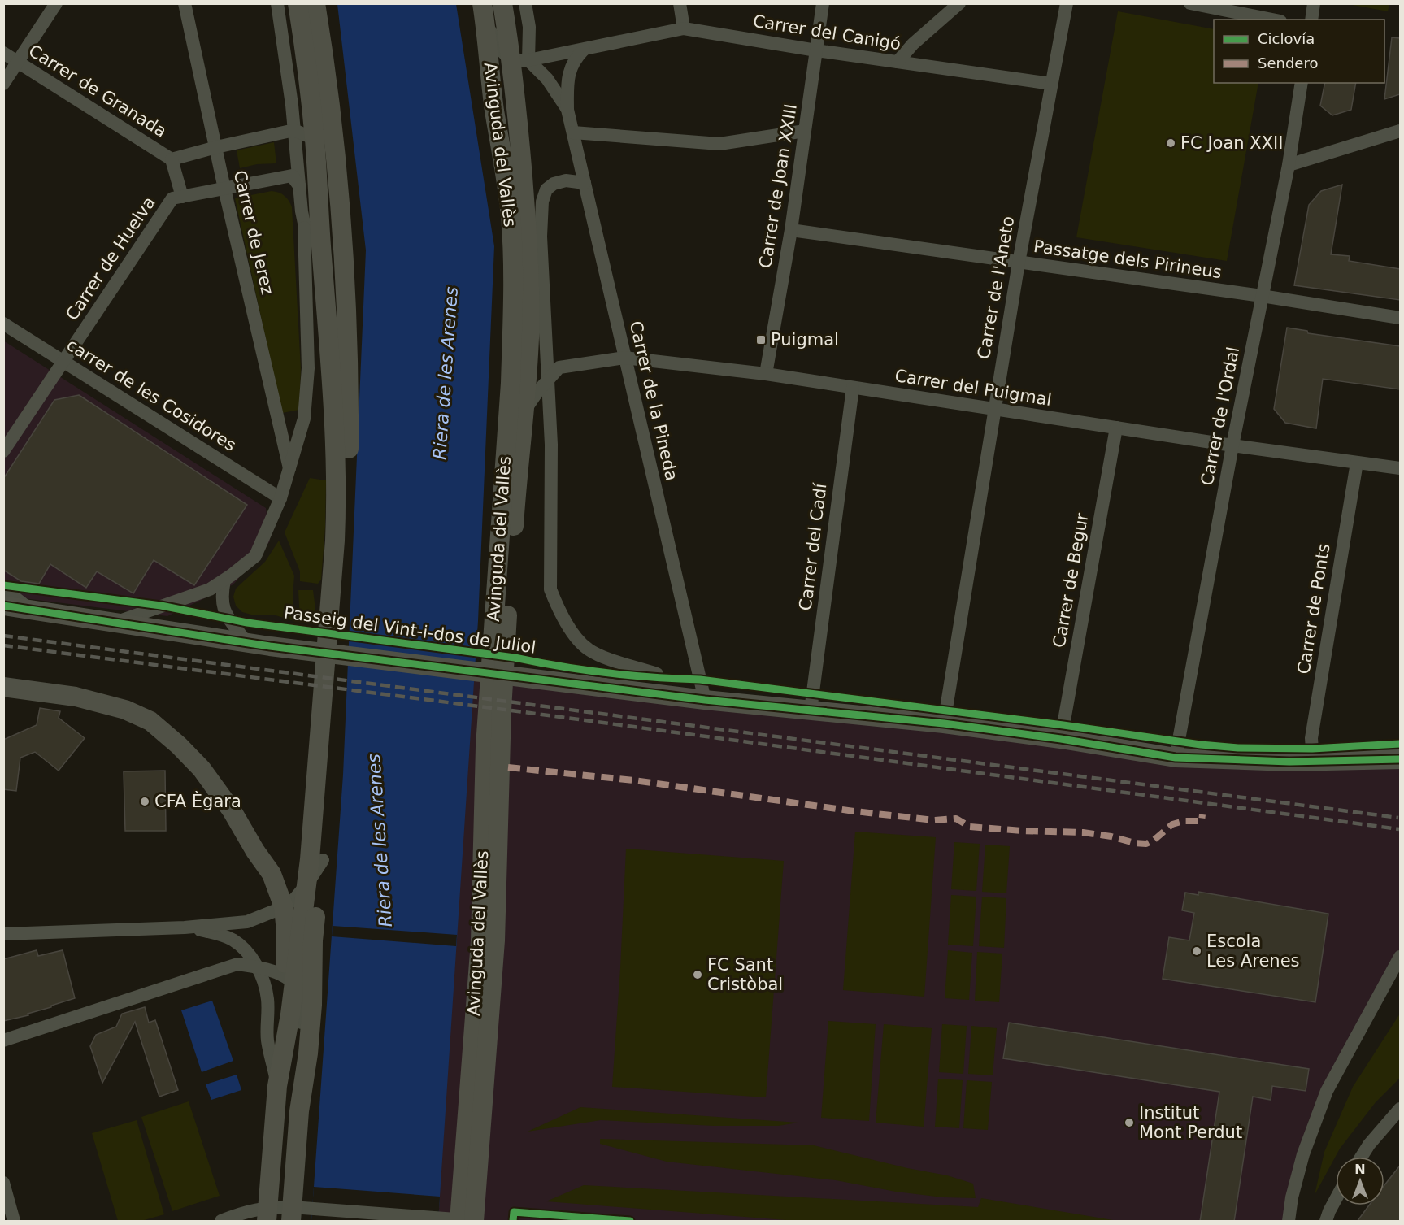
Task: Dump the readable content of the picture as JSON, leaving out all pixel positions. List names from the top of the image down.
{
  "streets": {
    "main road": ["Avinguda del Vallès", "Passeig del Vint-i-dos de Juliol"],
    "street": [
      "Carrer del Canigó",
      "Carrer de Granada",
      "Carrer de Joan XXIII",
      "Carrer de Jerez",
      "Carrer de Huelva",
      "Passatge dels Pirineus",
      "Carrer de l'Aneto",
      "Carrer del Puigmal",
      "carrer de les Cosidores",
      "Carrer de la Pineda",
      "Carrer de l'Ordal",
      "Carrer del Cadí",
      "Carrer de Begur",
      "Carrer de Ponts"
    ]
  },
  "crossings": [
    ["Carrer del Canigó", "Avinguda del Vallès"],
    ["Carrer del Canigó", "Carrer de Joan XXIII"],
    ["Carrer del Canigó", "Carrer de l'Aneto"],
    ["Carrer del Canigó", "Carrer de la Pineda"],
    ["Carrer de Granada", "Carrer de Jerez"],
    ["Carrer de Granada", "Carrer de Huelva"],
    ["Avinguda del Vallès", "Carrer del Puigmal"],
    ["Avinguda del Vallès", "Carrer de la Pineda"],
    ["Carrer de Joan XXIII", "Passatge dels Pirineus"],
    ["Carrer de Joan XXIII", "Carrer del Puigmal"],
    ["Carrer de Jerez", "Carrer de Huelva"],
    ["Carrer de Huelva", "carrer de les Cosidores"],
    ["Passatge dels Pirineus", "Carrer de l'Aneto"],
    ["Passatge dels Pirineus", "Carrer de l'Ordal"],
    ["Carrer de l'Aneto", "Carrer del Puigmal"],
    ["Carrer de l'Aneto", "Passeig del Vint-i-dos de Juliol"],
    ["Carrer del Puigmal", "Carrer de la Pineda"],
    ["Carrer del Puigmal", "Carrer de l'Ordal"],
    ["Carrer del Puigmal", "Carrer del Cadí"],
    ["Carrer del Puigmal", "Carrer de Begur"],
    ["Carrer del Puigmal", "Carrer de Ponts"],
    ["Carrer de la Pineda", "Passeig del Vint-i-dos de Juliol"],
    ["Carrer de l'Ordal", "Passeig del Vint-i-dos de Juliol"],
    ["Carrer del Cadí", "Passeig del Vint-i-dos de Juliol"],
    ["Carrer de Begur", "Passeig del Vint-i-dos de Juliol"],
    ["Carrer de Ponts", "Passeig del Vint-i-dos de Juliol"]
  ],
  "water": ["Riera de les Arenes"],
  "places": {
    "other": [
      "FC Joan XXII",
      "CFA Ègara",
      "Escola Les Arenes",
      "FC Sant Cristòbal",
      "Institut Mont Perdut"
    ],
    "transit": ["Puigmal"]
  },
  "legend": ["Ciclovía", "Sendero"],
  "north": "top"
}
